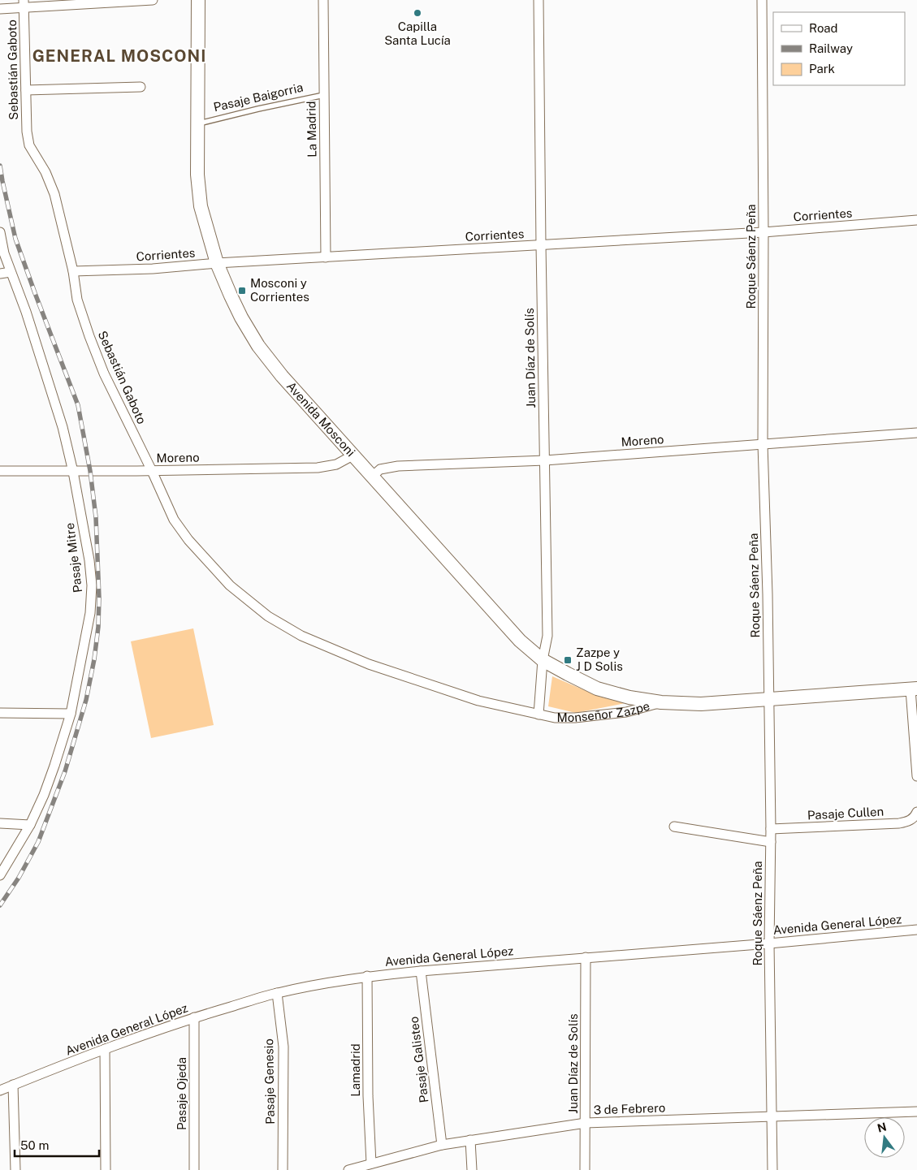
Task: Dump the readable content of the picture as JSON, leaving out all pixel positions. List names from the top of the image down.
{
  "streets": {
    "street": [
      "Sebastián Gaboto",
      "La Madrid",
      "Corrientes",
      "Roque Sáenz Peña",
      "Juan Díaz de Solís",
      "Avenida Mosconi",
      "Moreno",
      "Pasaje Mitre",
      "Monseñor Zazpe",
      "Pasaje Cullen",
      "Avenida General López",
      "Pasaje Galisteo",
      "Lamadrid",
      "Pasaje Genesio",
      "Pasaje Ojeda",
      "3 de Febrero"
    ],
    "lane": ["Pasaje Baigorria"]
  },
  "crossings": [
    ["Sebastián Gaboto", "Corrientes"],
    ["Sebastián Gaboto", "Moreno"],
    ["Sebastián Gaboto", "Monseñor Zazpe"],
    ["Pasaje Baigorria", "La Madrid"],
    ["Pasaje Baigorria", "Avenida Mosconi"],
    ["La Madrid", "Corrientes"],
    ["Corrientes", "Roque Sáenz Peña"],
    ["Corrientes", "Juan Díaz de Solís"],
    ["Corrientes", "Avenida Mosconi"],
    ["Roque Sáenz Peña", "Moreno"],
    ["Roque Sáenz Peña", "Monseñor Zazpe"],
    ["Roque Sáenz Peña", "Pasaje Cullen"],
    ["Roque Sáenz Peña", "Avenida General López"],
    ["Roque Sáenz Peña", "3 de Febrero"],
    ["Juan Díaz de Solís", "Avenida Mosconi"],
    ["Juan Díaz de Solís", "Moreno"],
    ["Juan Díaz de Solís", "Monseñor Zazpe"],
    ["Juan Díaz de Solís", "Avenida General López"],
    ["Juan Díaz de Solís", "3 de Febrero"],
    ["Avenida Mosconi", "Moreno"],
    ["Avenida Mosconi", "Monseñor Zazpe"],
    ["Moreno", "Pasaje Mitre"],
    ["Avenida General López", "Pasaje Galisteo"],
    ["Avenida General López", "Lamadrid"],
    ["Avenida General López", "Pasaje Genesio"],
    ["Avenida General López", "Pasaje Ojeda"],
    ["Pasaje Galisteo", "3 de Febrero"],
    ["Lamadrid", "3 de Febrero"]
  ],
  "districts": ["GENERAL MOSCONI"],
  "places": {
    "other": ["Capilla Santa Lucía"],
    "transit": ["Mosconi y Corrientes", "Zazpe y J D Solis"]
  },
  "legend": ["Road", "Railway", "Park"],
  "scale_bar": "50 m",
  "north": "top"
}
